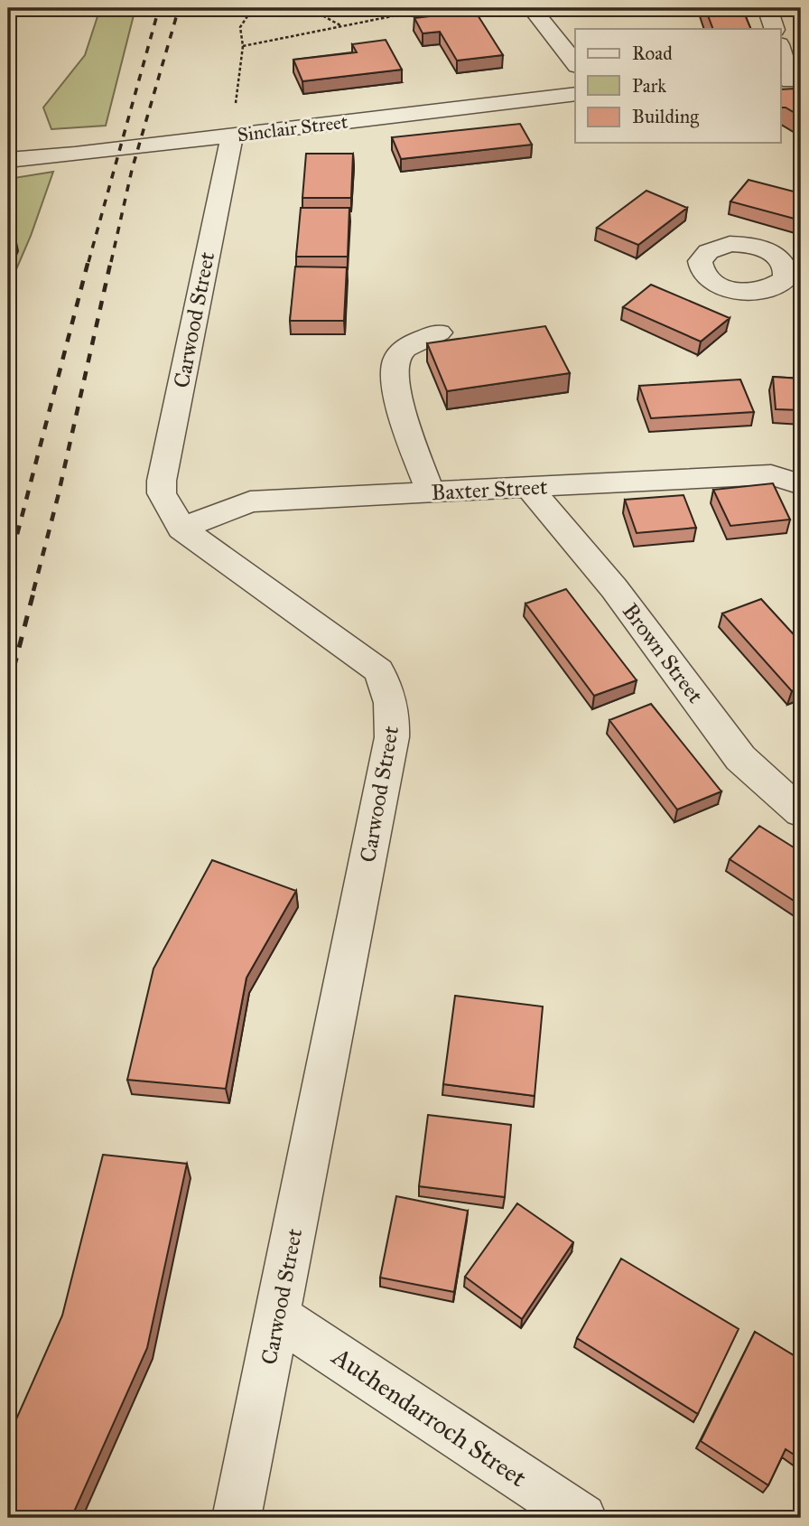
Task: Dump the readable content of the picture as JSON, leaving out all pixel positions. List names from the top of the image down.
{
  "streets": {
    "street": [
      "Sinclair Street",
      "Carwood Street",
      "Baxter Street",
      "Brown Street",
      "Auchendarroch Street"
    ]
  },
  "crossings": [
    ["Sinclair Street", "Carwood Street"],
    ["Carwood Street", "Baxter Street"],
    ["Carwood Street", "Auchendarroch Street"],
    ["Baxter Street", "Brown Street"]
  ],
  "legend": ["Road", "Park", "Building"]
}
